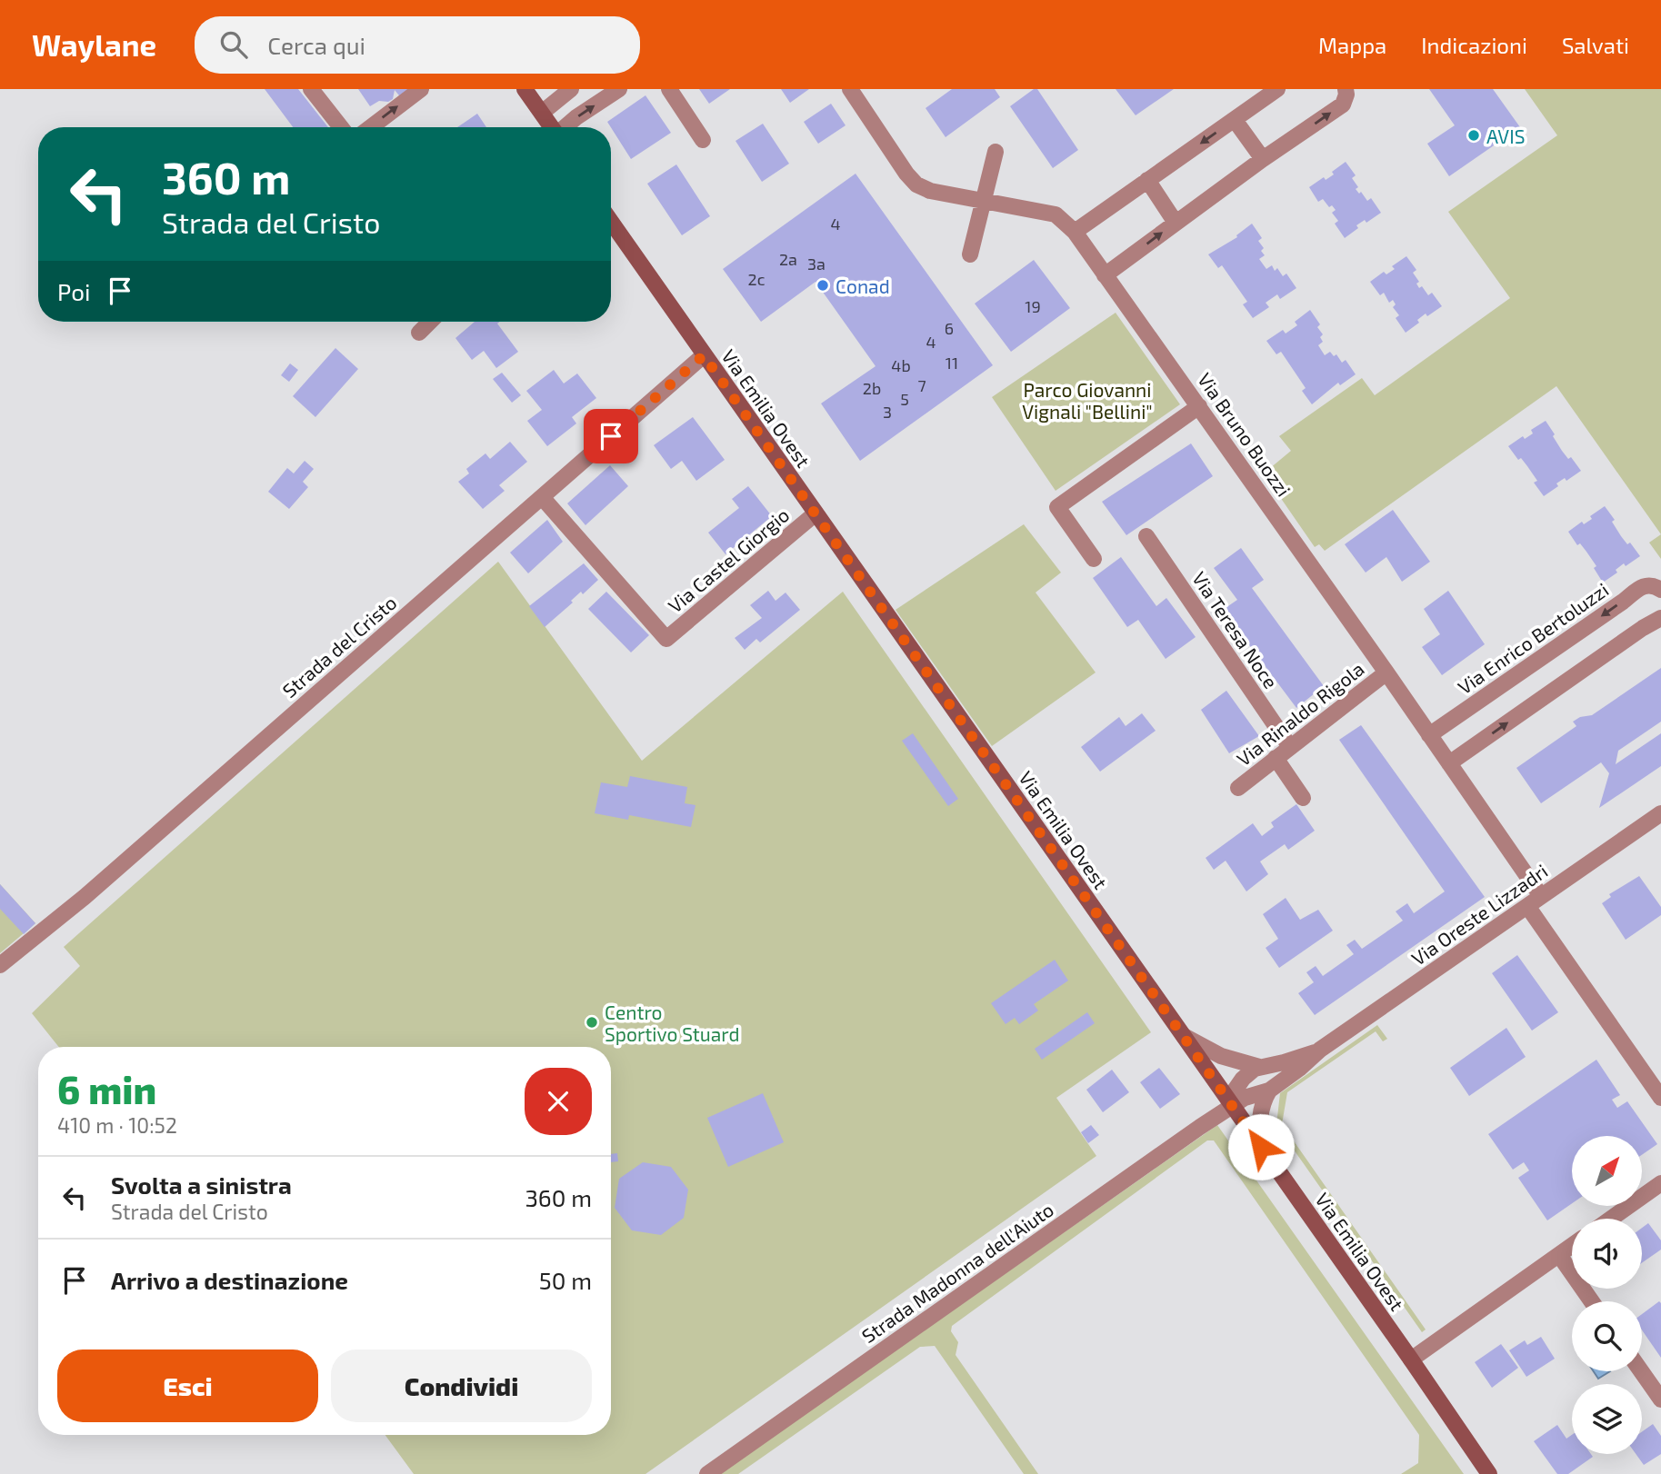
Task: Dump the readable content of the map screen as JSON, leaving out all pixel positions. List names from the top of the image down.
{
  "streets": {
    "street": [
      "Via Emilia Ovest",
      "Via Bruno Buozzi",
      "Via Castel Giorgio",
      "Via Teresa Noce",
      "Via Enrico Bertoluzzi",
      "Strada del Cristo",
      "Via Rinaldo Rigola",
      "Via Oreste Lizzadri",
      "Strada Madonna dell'Aiuto"
    ]
  },
  "crossings": [
    ["Via Emilia Ovest", "Via Castel Giorgio"],
    ["Via Emilia Ovest", "Strada del Cristo"],
    ["Via Emilia Ovest", "Via Oreste Lizzadri"],
    ["Via Emilia Ovest", "Strada Madonna dell'Aiuto"],
    ["Via Bruno Buozzi", "Via Enrico Bertoluzzi"],
    ["Via Bruno Buozzi", "Via Rinaldo Rigola"],
    ["Via Bruno Buozzi", "Via Oreste Lizzadri"],
    ["Via Castel Giorgio", "Strada del Cristo"],
    ["Via Teresa Noce", "Via Rinaldo Rigola"],
    ["Via Oreste Lizzadri", "Strada Madonna dell'Aiuto"]
  ],
  "parks": ["Parco Giovanni Vignali \"Bellini\""],
  "places": ["AVIS", "Conad", "Centro Sportivo Stuard"],
  "house_numbers": [
    "4",
    "2a",
    "3a",
    "2c",
    "19",
    "6",
    "4",
    "11",
    "4b",
    "7",
    "2b",
    "5",
    "3"
  ],
  "north": "top right",
  "page": {
    "header": "Waylane",
    "search": "Cerca qui",
    "nav": ["Mappa", "Indicazioni", "Salvati"],
    "turn": ["360 m", "Strada del Cristo"],
    "then": "Poi",
    "heading": ["6 min", "410 m · 10:52"],
    "list": [
      {
        "name": "Svolta a sinistra",
        "note": "Strada del Cristo",
        "value": "360 m"
      },
      {
        "name": "Arrivo a destinazione",
        "value": "50 m"
      }
    ],
    "buttons": ["Esci", "Condividi"]
  }
}
